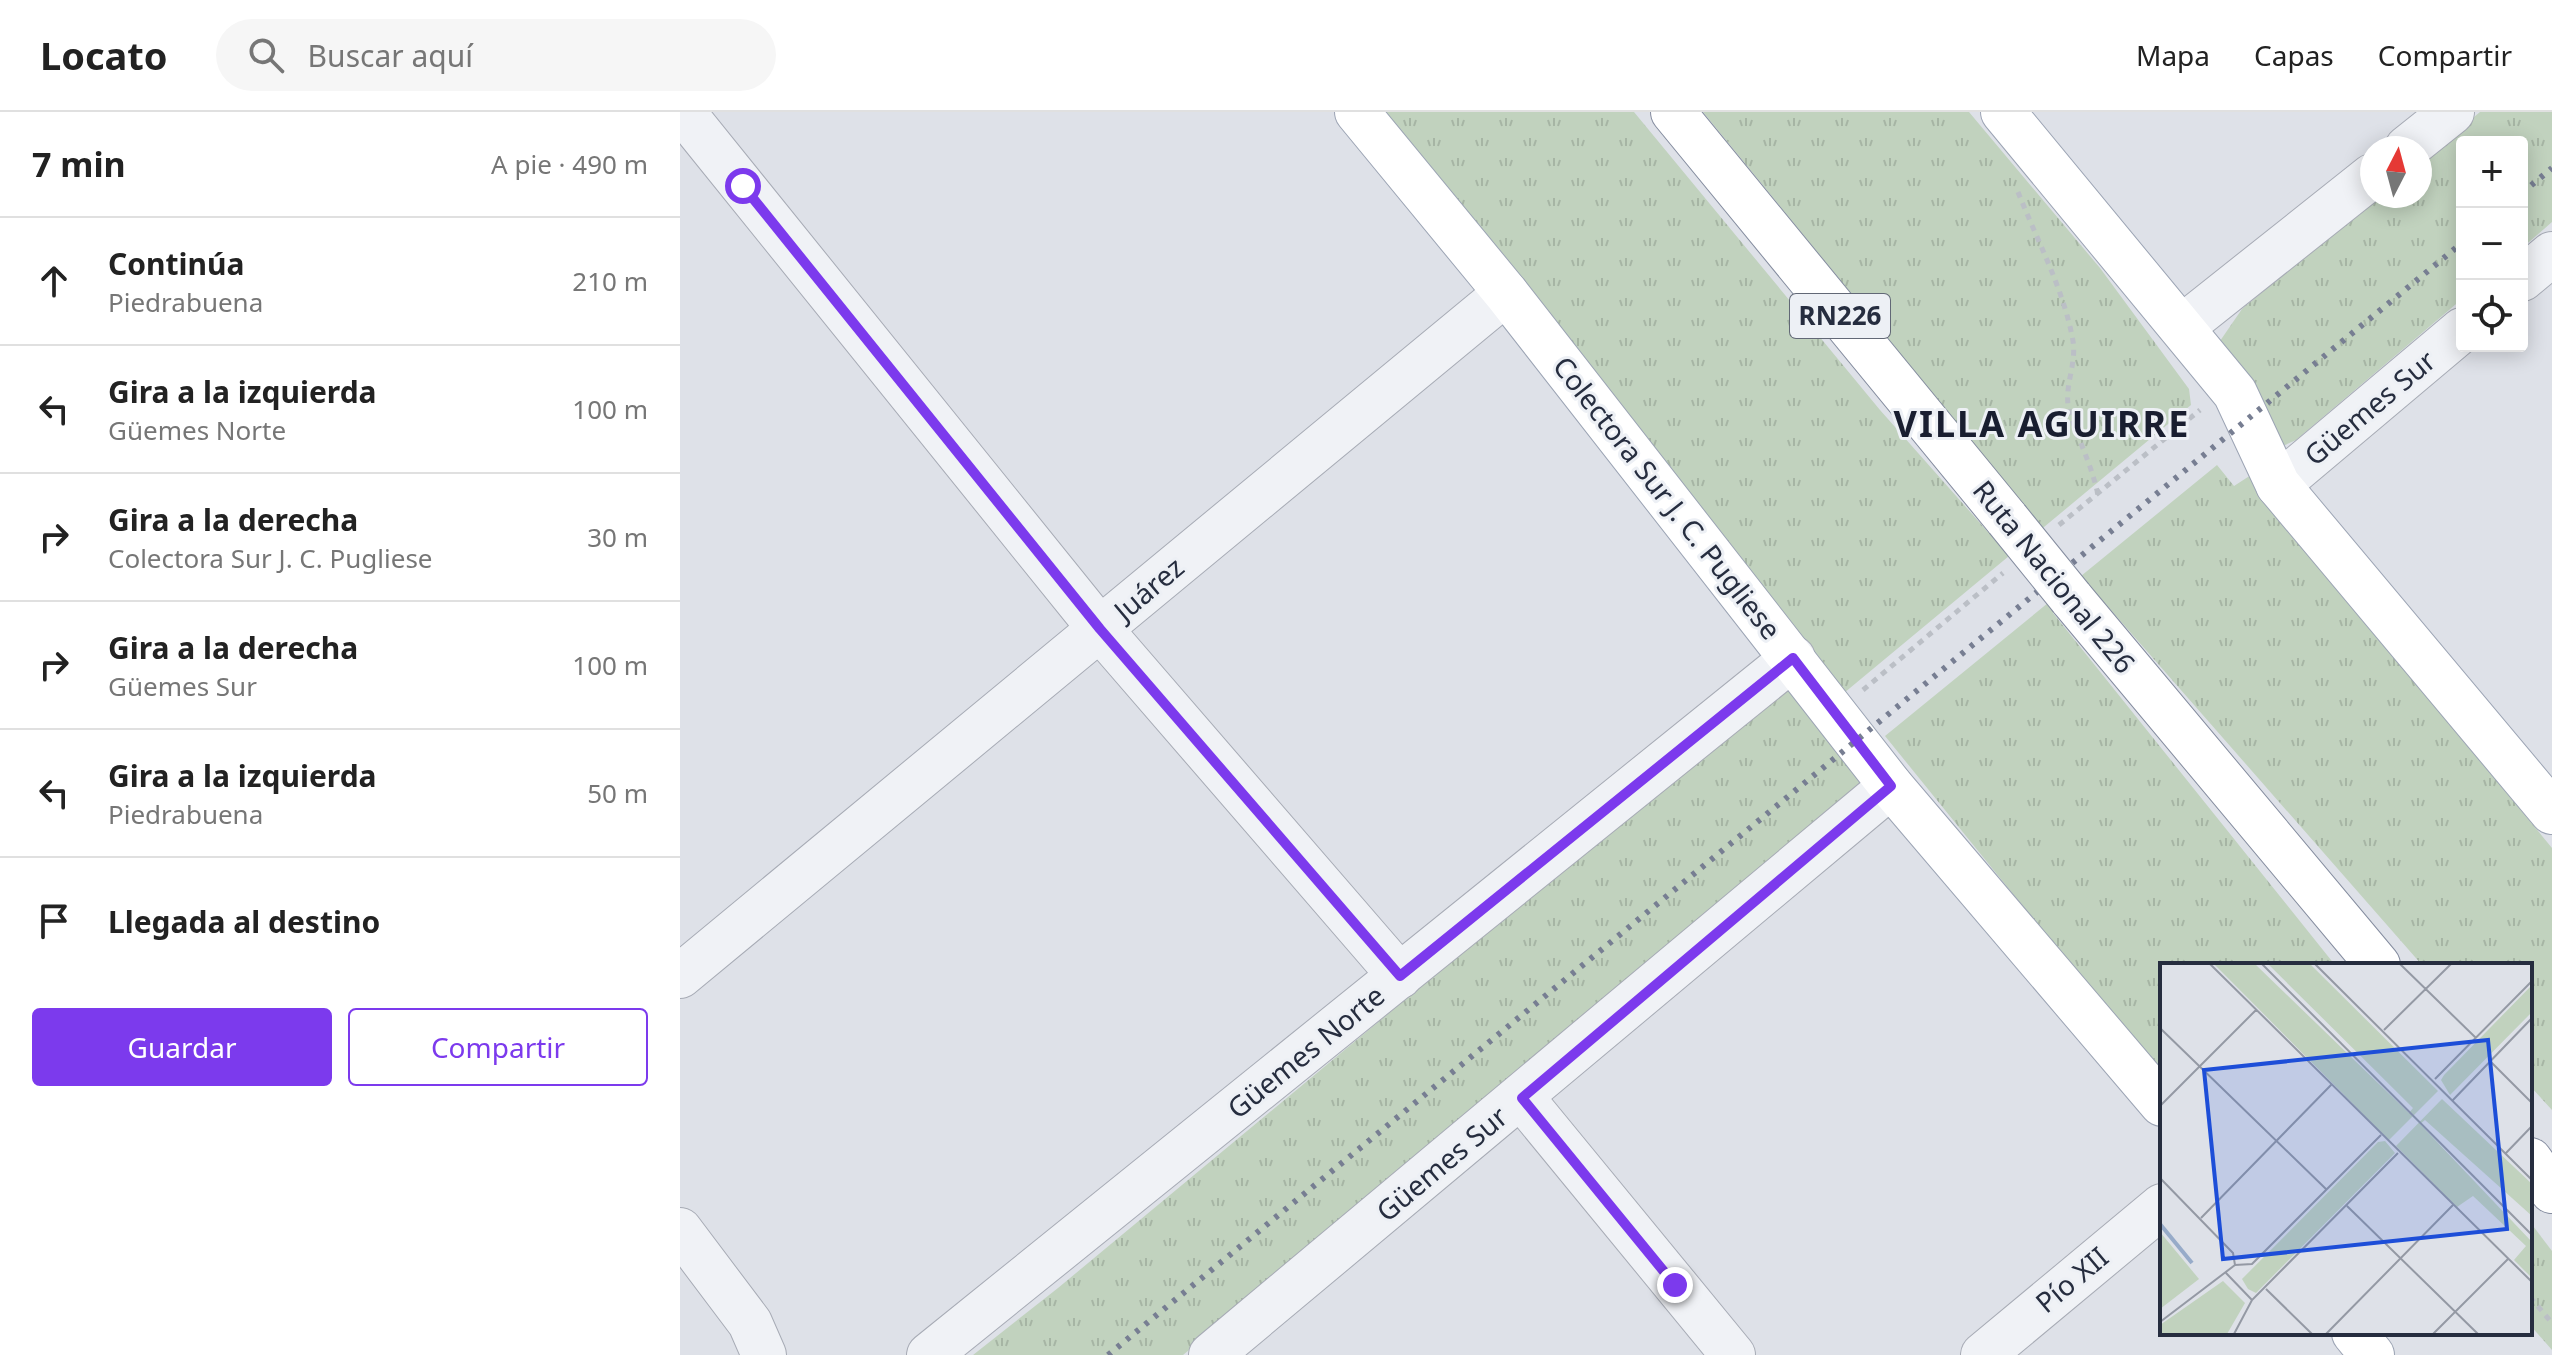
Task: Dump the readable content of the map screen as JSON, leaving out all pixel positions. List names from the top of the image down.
{
  "streets": {
    "main road": ["RN226", "Colectora Sur J. C. Pugliese", "Ruta Nacional 226"],
    "street": [
      "Güemes Sur",
      "Juárez",
      "Güemes Norte",
      "Pío XII"
    ]
  },
  "crossings": [
    ["Güemes Sur", "Colectora Sur J. C. Pugliese"],
    ["Colectora Sur J. C. Pugliese", "Juárez"],
    ["Colectora Sur J. C. Pugliese", "Güemes Norte"]
  ],
  "districts": ["VILLA AGUIRRE"],
  "north": "top",
  "page": {
    "header": "Locato",
    "search": "Buscar aquí",
    "nav": ["Mapa", "Capas", "Compartir"],
    "heading": ["7 min", "A pie · 490 m"],
    "map_buttons": ["+", "−"],
    "list": [
      ["Continúa", "Piedrabuena", "210 m"],
      ["Gira a la izquierda", "Güemes Norte", "100 m"],
      ["Gira a la derecha", "Colectora Sur J. C. Pugliese", "30 m"],
      ["Gira a la derecha", "Güemes Sur", "100 m"],
      ["Gira a la izquierda", "Piedrabuena", "50 m"],
      "Llegada al destino"
    ],
    "buttons": ["Guardar", "Compartir"]
  }
}
